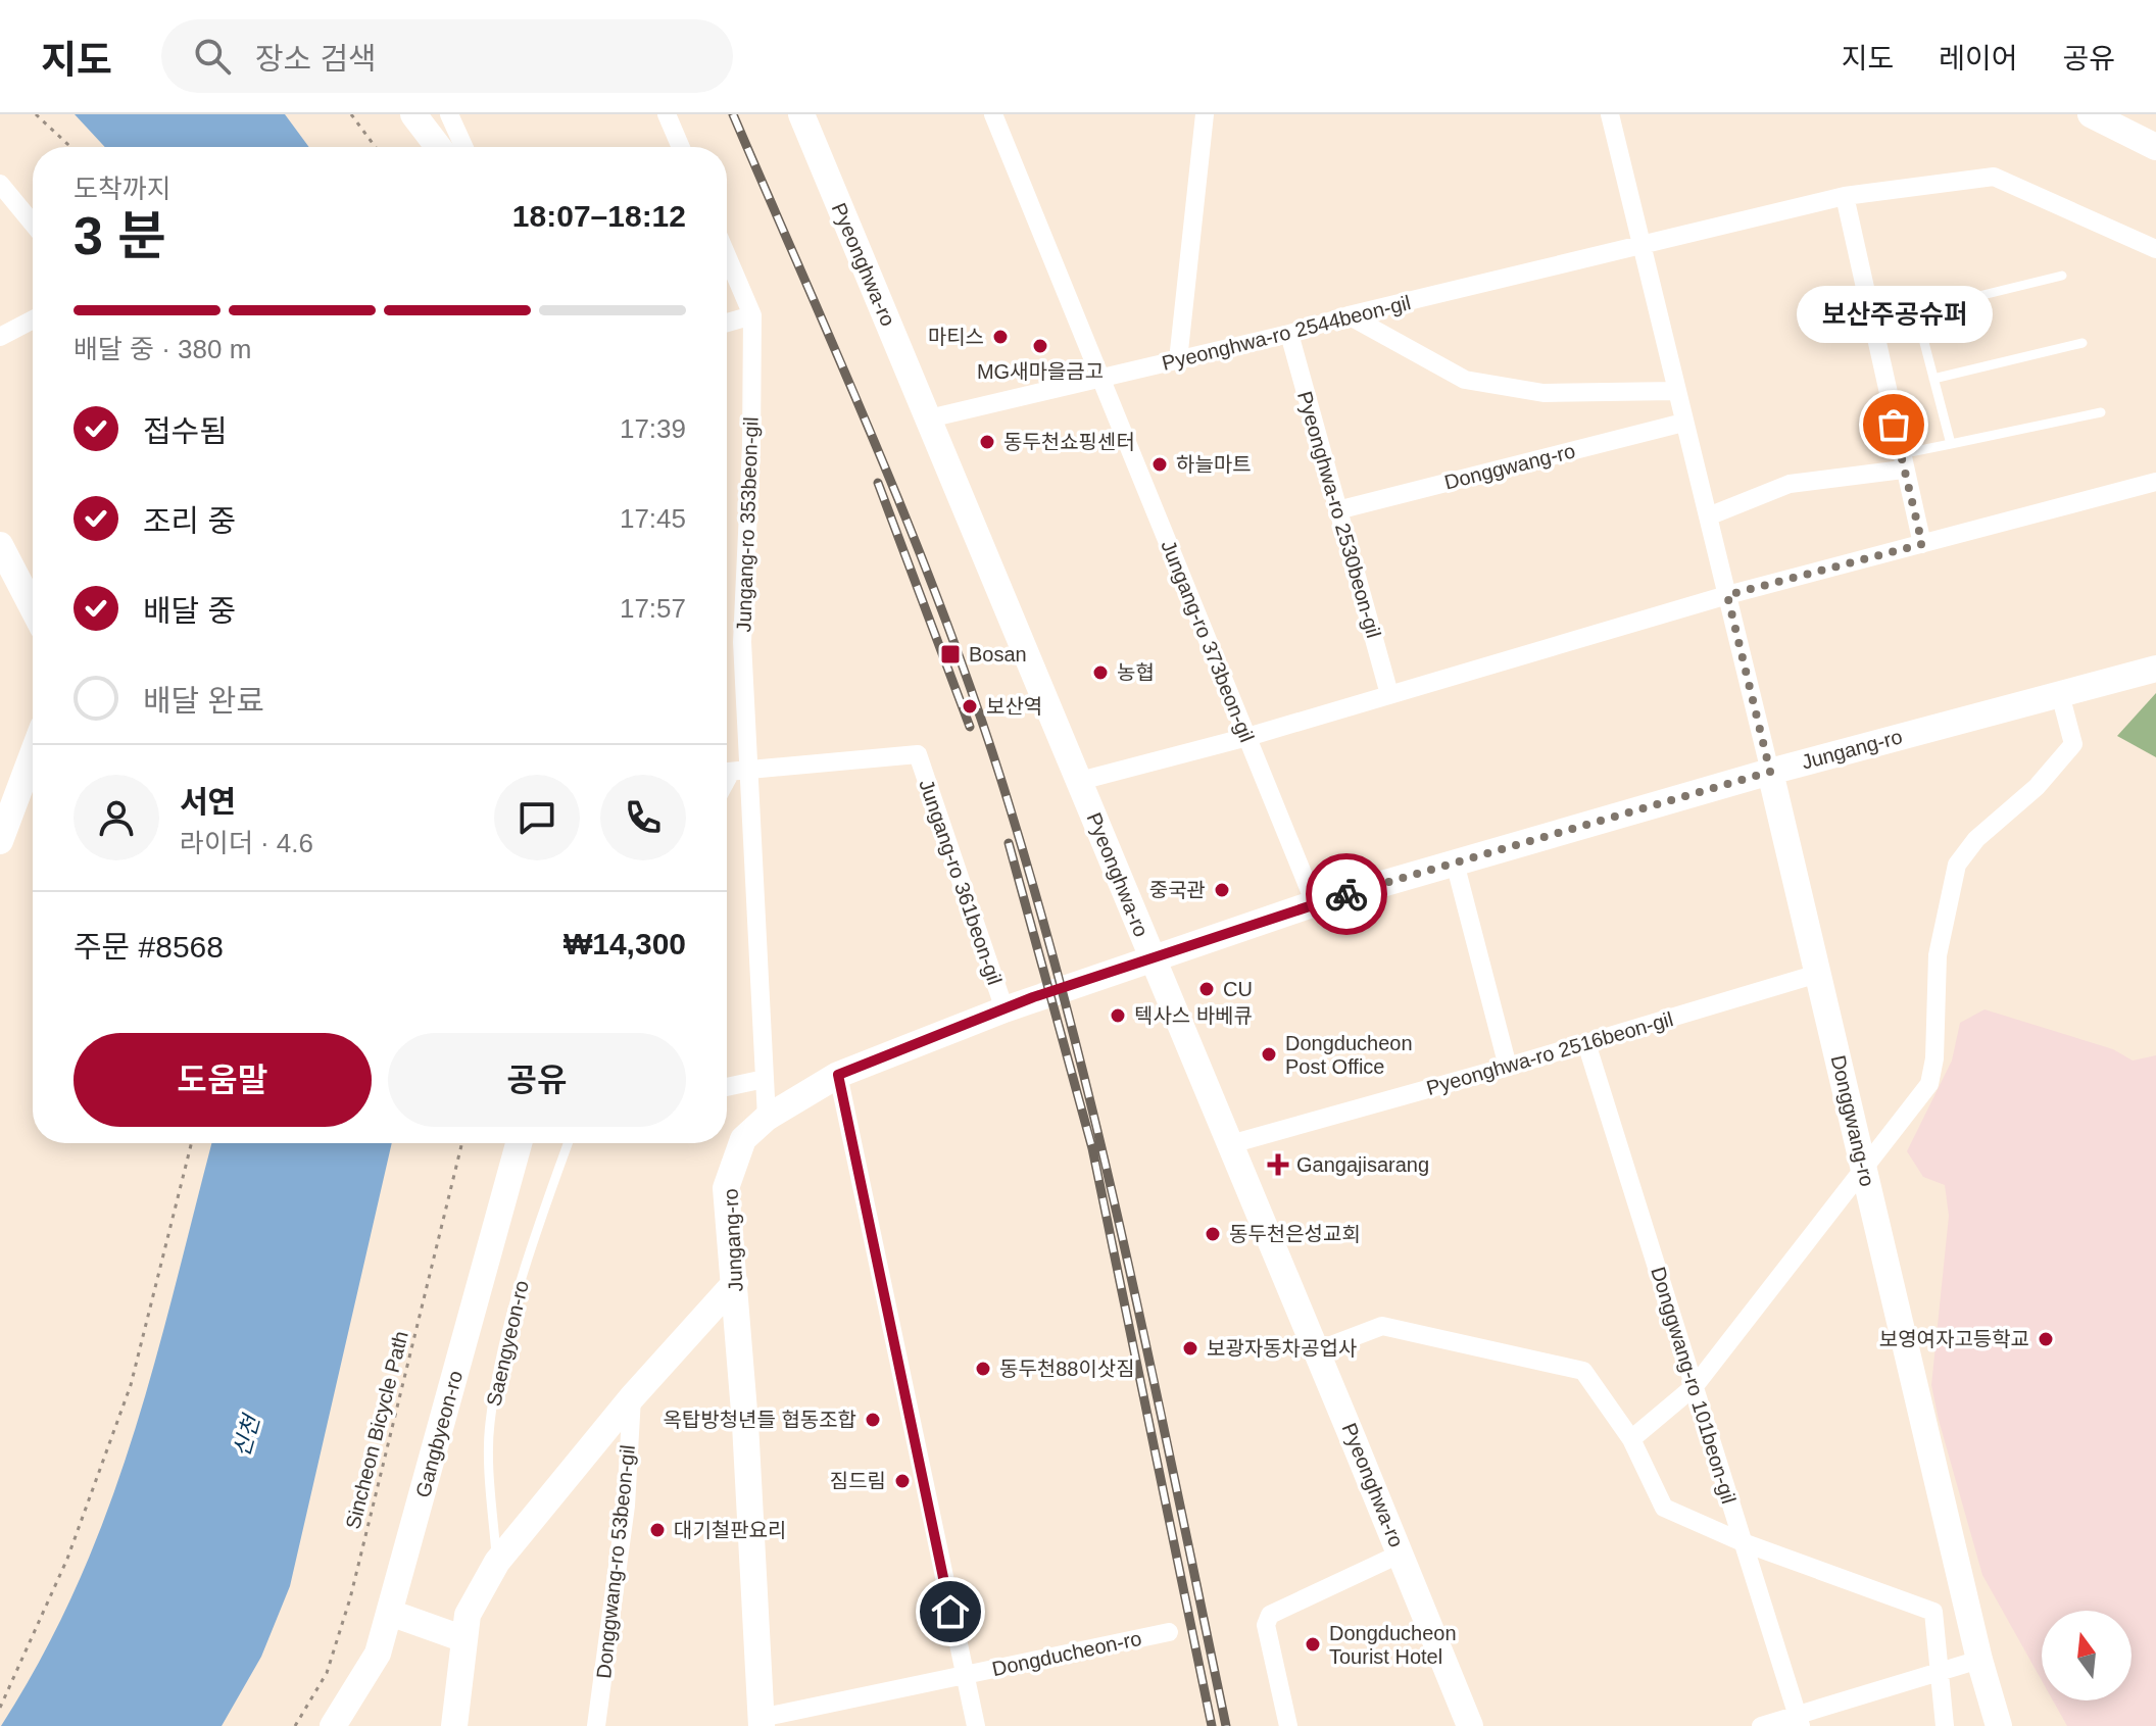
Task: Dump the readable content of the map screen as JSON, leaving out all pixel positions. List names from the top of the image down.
{
  "streets": {
    "street": [
      "Pyeonghwa-ro",
      "Pyeonghwa-ro 2544beon-gil",
      "Donggwang-ro",
      "Pyeonghwa-ro 2530beon-gil",
      "Jungang-ro 353beon-gil",
      "Jungang-ro 373beon-gil",
      "Jungang-ro",
      "Jungang-ro 361beon-gil",
      "Pyeonghwa-ro 2516beon-gil",
      "Donggwang-ro 101beon-gil",
      "Gangbyeon-ro",
      "Donggwang-ro 53beon-gil",
      "Dongducheon-ro"
    ],
    "lane": ["Saengyeon-ro"],
    "path": ["Sincheon Bicycle Path"]
  },
  "crossings": [
    ["Pyeonghwa-ro", "Pyeonghwa-ro 2544beon-gil"],
    ["Pyeonghwa-ro", "Jungang-ro"],
    ["Pyeonghwa-ro", "Pyeonghwa-ro 2516beon-gil"],
    ["Pyeonghwa-ro 2544beon-gil", "Donggwang-ro"],
    ["Pyeonghwa-ro 2544beon-gil", "Pyeonghwa-ro 2530beon-gil"],
    ["Pyeonghwa-ro 2544beon-gil", "Jungang-ro 373beon-gil"],
    ["Donggwang-ro", "Pyeonghwa-ro 2530beon-gil"],
    ["Donggwang-ro", "Jungang-ro"],
    ["Donggwang-ro", "Pyeonghwa-ro 2516beon-gil"],
    ["Jungang-ro 353beon-gil", "Jungang-ro"],
    ["Jungang-ro 353beon-gil", "Jungang-ro 361beon-gil"],
    ["Jungang-ro 373beon-gil", "Jungang-ro"],
    ["Jungang-ro", "Jungang-ro 361beon-gil"],
    ["Jungang-ro", "Dongducheon-ro"],
    ["Pyeonghwa-ro 2516beon-gil", "Donggwang-ro 101beon-gil"]
  ],
  "water": ["신천"],
  "places": {
    "other": [
      "마티스",
      "MG새마을금고",
      "보산주공슈퍼",
      "동두천쇼핑센터",
      "하늘마트",
      "농협",
      "보산역",
      "중국관",
      "CU",
      "텍사스 바베큐",
      "Dongducheon Post Office",
      "동두천은성교회",
      "보영여자고등학교",
      "보광자동차공업사",
      "동두천88이삿짐",
      "옥탑방청년들 협동조합",
      "짐드림",
      "대기철판요리",
      "Dongducheon Tourist Hotel"
    ],
    "transit": ["Bosan"],
    "health": ["Gangajisarang"]
  },
  "north": "top",
  "page": {
    "header": "지도",
    "search": "장소 검색",
    "nav": ["지도", "레이어", "공유"],
    "heading": ["3 분", "도착까지", "18:07–18:12"],
    "panel": [
      "서연",
      "라이더 · 4.6",
      "주문 #8568",
      "₩14,300"
    ],
    "bubble": "보산주공슈퍼",
    "bar": "배달 중 · 380 m",
    "list": [
      ["접수됨", "17:39"],
      ["조리 중", "17:45"],
      ["배달 중", "17:57"],
      "배달 완료"
    ],
    "buttons": ["도움말", "공유"]
  }
}
